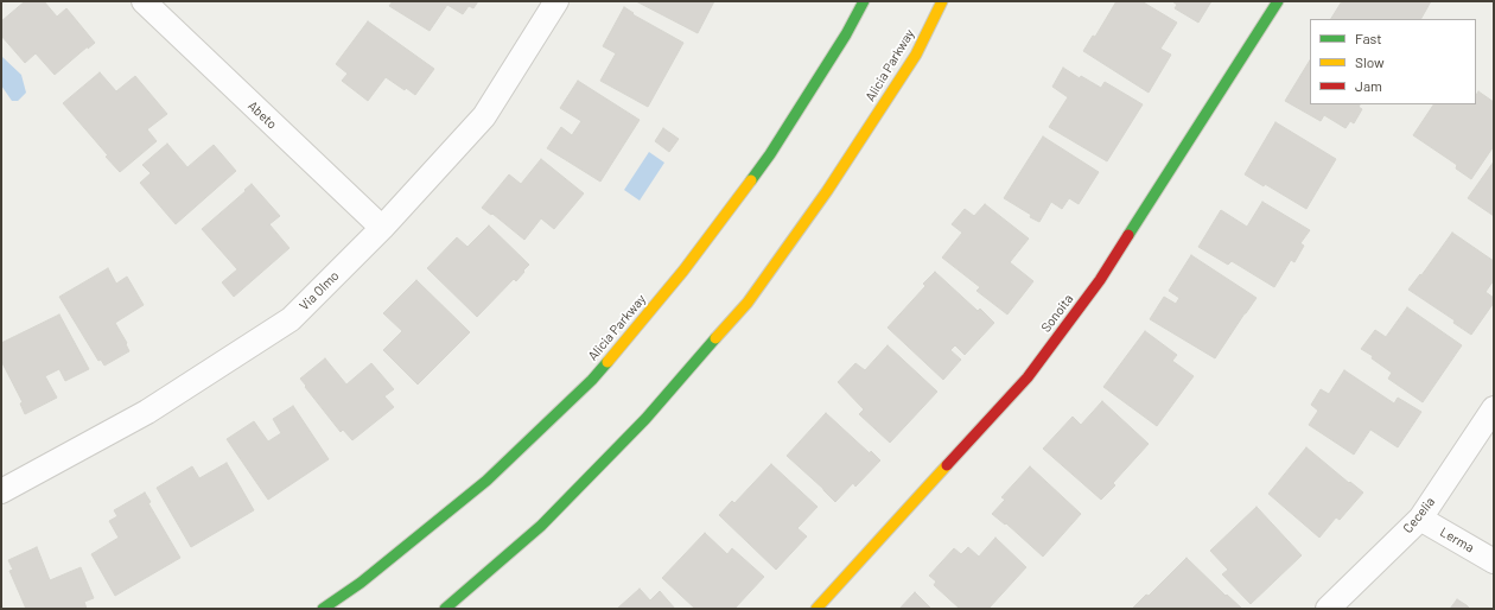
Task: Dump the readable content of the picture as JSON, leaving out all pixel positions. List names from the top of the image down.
{
  "streets": {
    "main road": ["Alicia Parkway", "Sonoita"],
    "street": [
      "Abeto",
      "Via Olmo",
      "Cecelia",
      "Lerma"
    ]
  },
  "crossings": [
    ["Abeto", "Via Olmo"],
    ["Cecelia", "Lerma"]
  ],
  "legend": ["Fast", "Slow", "Jam"]
}
